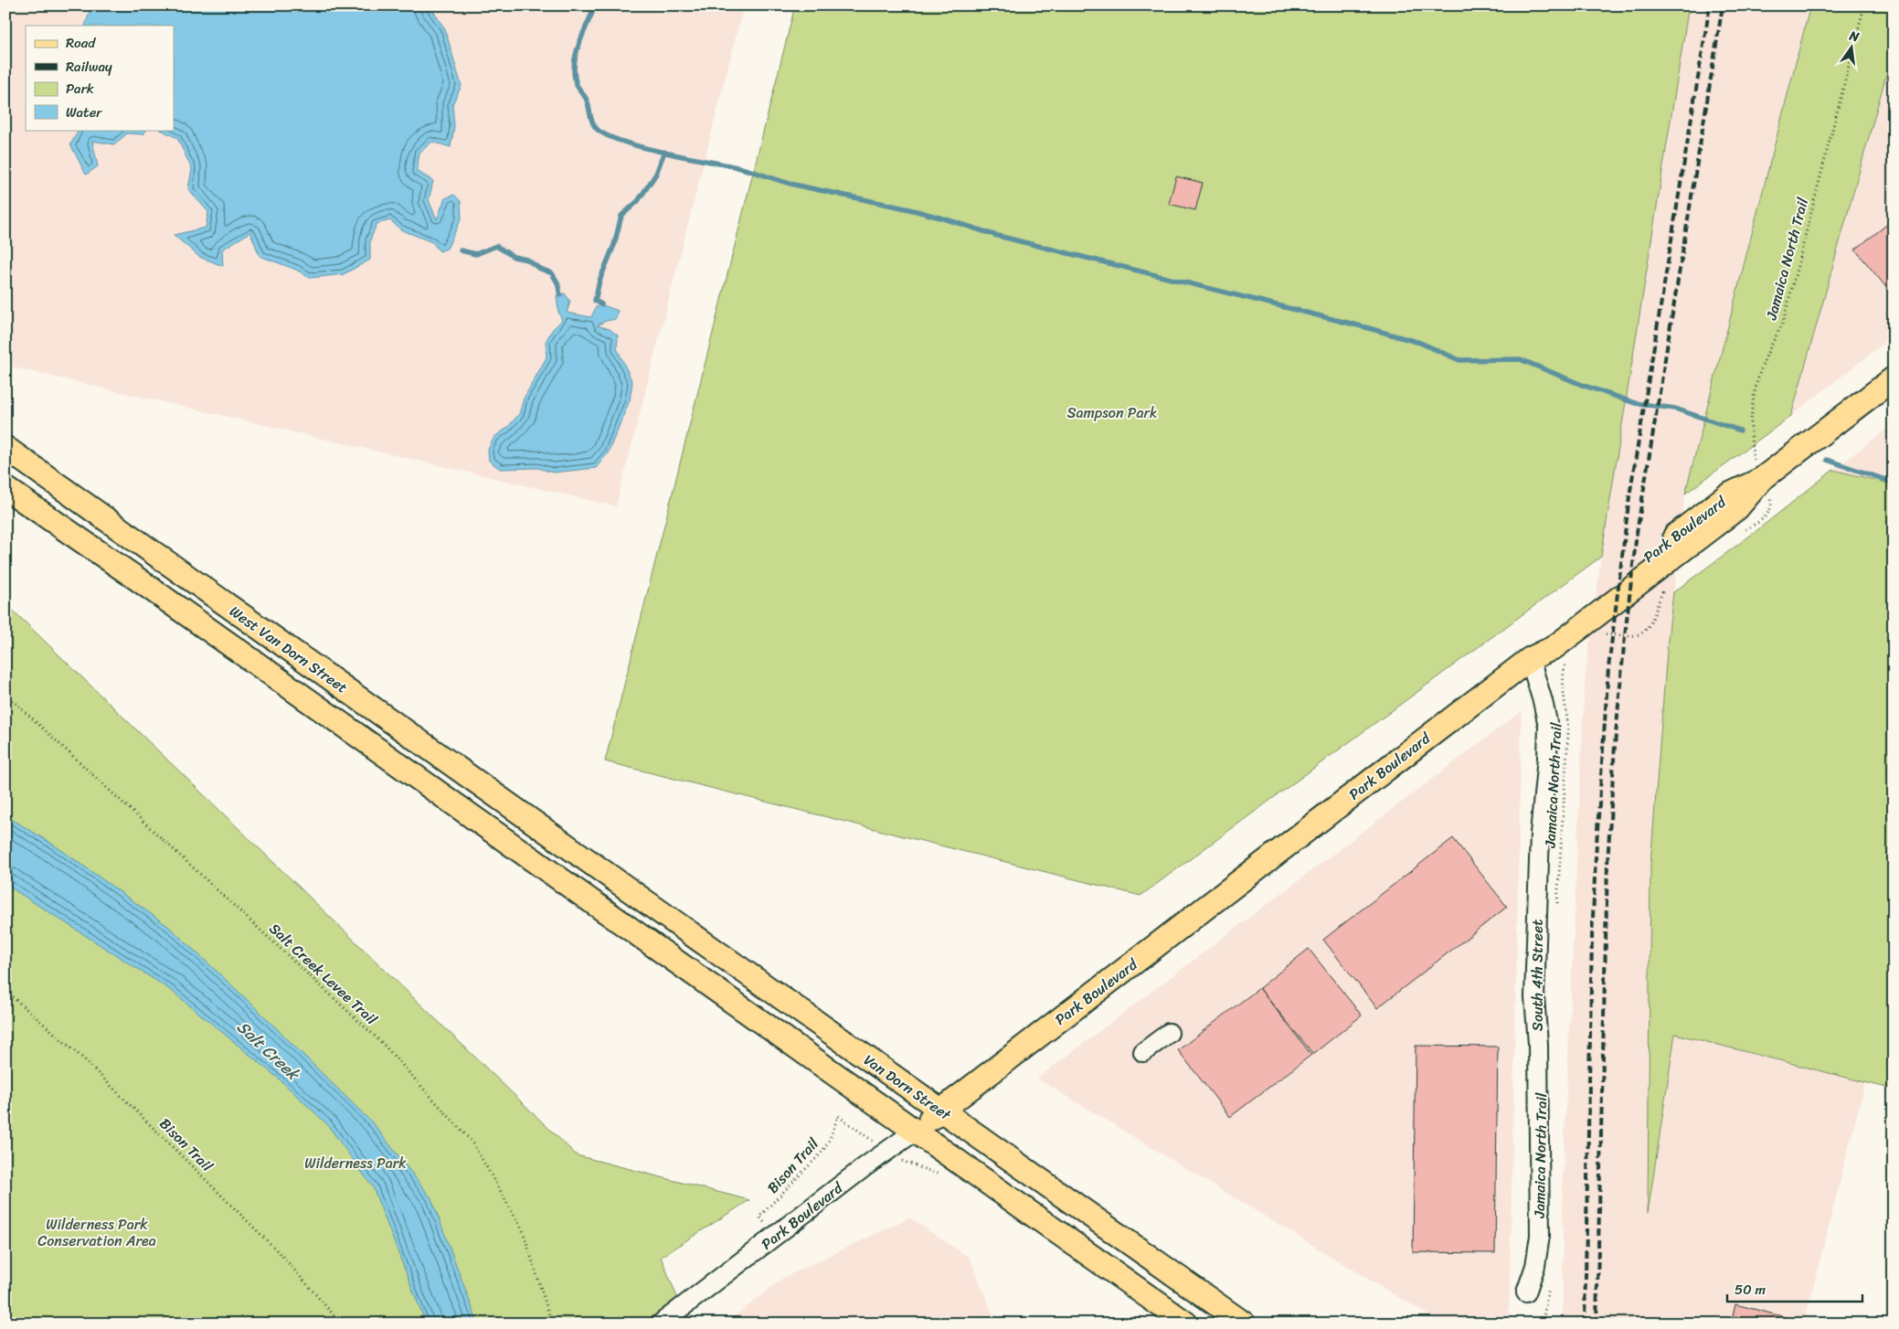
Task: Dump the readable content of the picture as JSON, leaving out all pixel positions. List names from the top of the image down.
{
  "streets": {
    "main road": ["Park Boulevard", "West Van Dorn Street", "Van Dorn Street"],
    "street": ["South 4th Street"],
    "path": ["Jamaica North Trail", "Salt Creek Levee Trail", "Bison Trail"]
  },
  "crossings": [
    ["Jamaica North Trail", "Park Boulevard"],
    ["Park Boulevard", "South 4th Street"],
    ["Park Boulevard", "Van Dorn Street"],
    ["Park Boulevard", "Bison Trail"],
    ["West Van Dorn Street", "Van Dorn Street"]
  ],
  "water": ["Salt Creek"],
  "parks": ["Sampson Park", "Wilderness Park", "Wilderness Park Conservation Area"],
  "legend": [
    "Road",
    "Railway",
    "Park",
    "Water"
  ],
  "scale_bar": "50 m",
  "north": "top"
}
